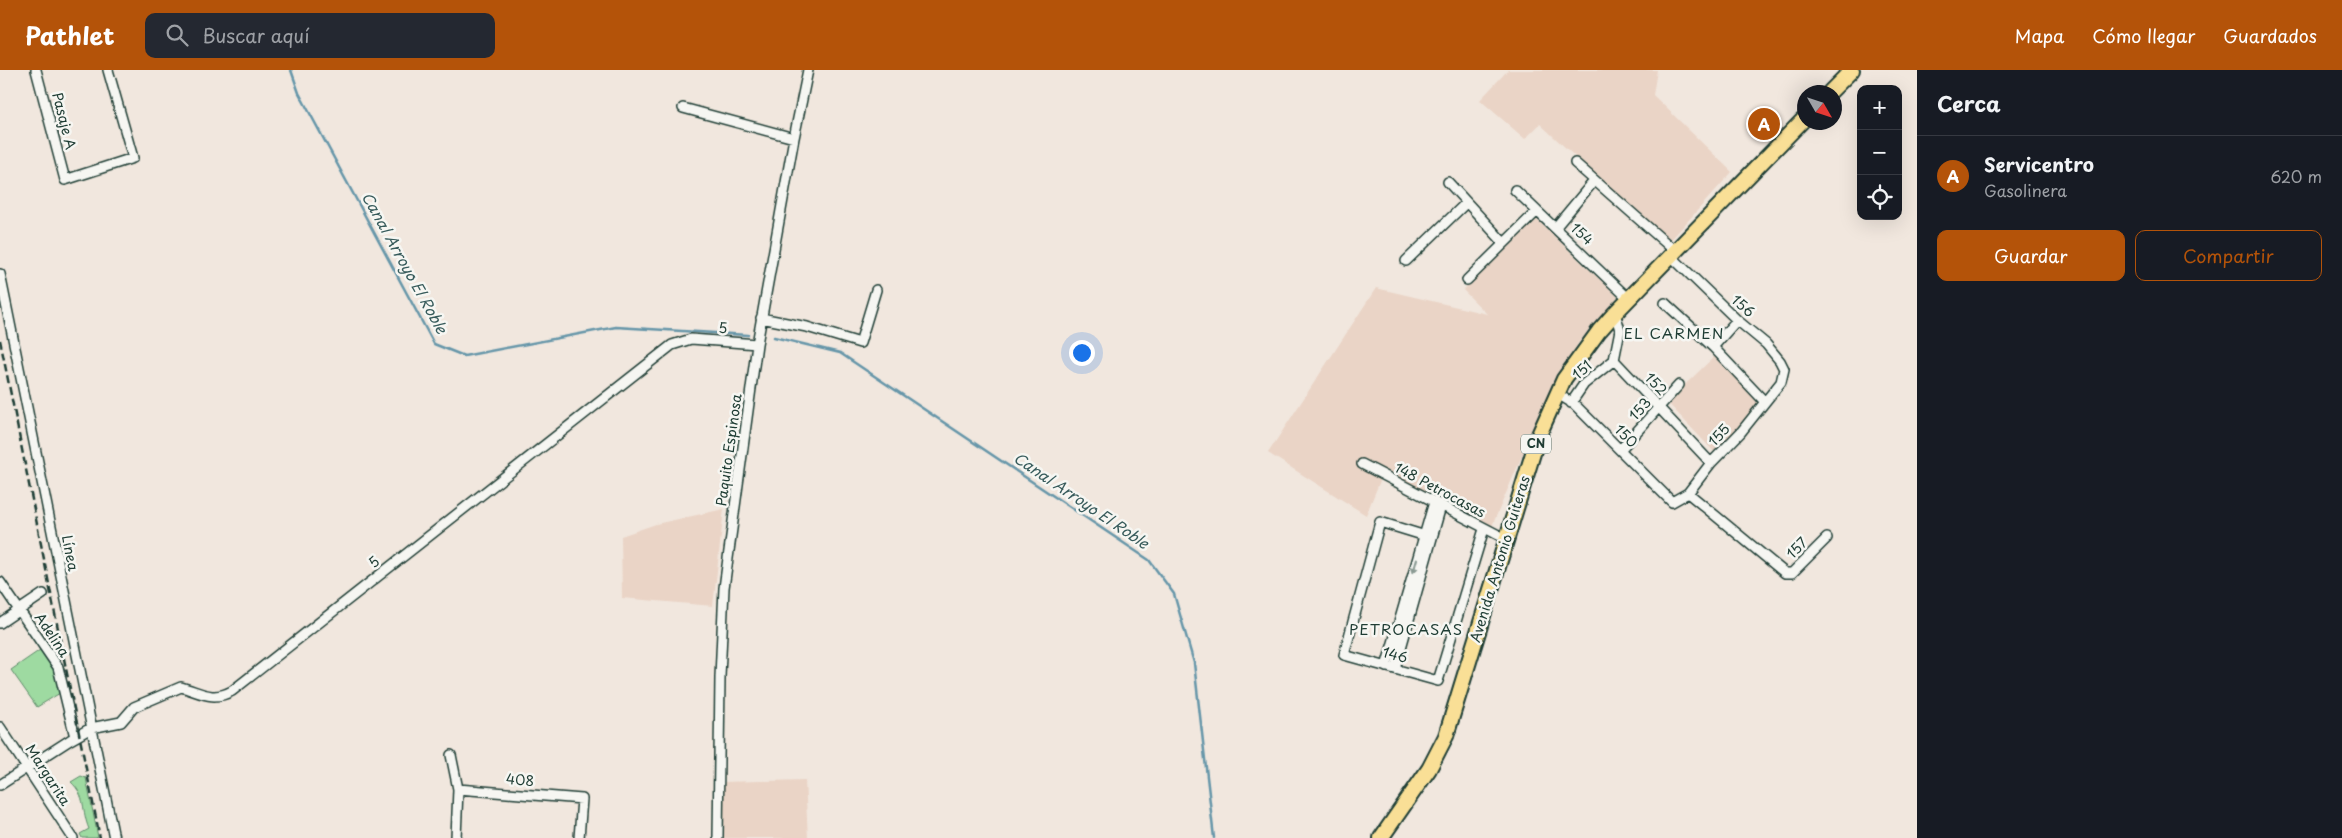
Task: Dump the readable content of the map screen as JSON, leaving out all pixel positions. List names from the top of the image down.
{
  "streets": {
    "main road": ["CN", "Avenida Antonio Guiteras"],
    "street": [
      "Pasaje A",
      "154",
      "156",
      "5",
      "151",
      "152",
      "153",
      "155",
      "150",
      "Paquito Espinosa",
      "148 Petrocasas",
      "157",
      "Línea",
      "Adelina",
      "146",
      "Margarita",
      "408"
    ]
  },
  "crossings": [
    ["154", "Avenida Antonio Guiteras"],
    ["156", "155"],
    ["156", "Avenida Antonio Guiteras"],
    ["5", "Paquito Espinosa"],
    ["5", "Línea"],
    ["5", "Adelina"],
    ["5", "Margarita"],
    ["151", "152"],
    ["151", "150"],
    ["152", "153"],
    ["152", "155"],
    ["153", "150"],
    ["155", "150"],
    ["155", "157"],
    ["150", "Avenida Antonio Guiteras"],
    ["148 Petrocasas", "Avenida Antonio Guiteras"],
    ["148 Petrocasas", "146"]
  ],
  "districts": ["EL CARMEN", "PETROCASAS"],
  "water": ["Canal Arroyo El Roble"],
  "north": "bottom right",
  "page": {
    "header": "Pathlet",
    "search": "Buscar aquí",
    "nav": ["Mapa", "Cómo llegar", "Guardados"],
    "heading": "Cerca",
    "map_buttons": ["+", "−"],
    "pins": "A",
    "list": [
      {
        "mark": "A",
        "name": "Servicentro",
        "note": "Gasolinera",
        "value": "620 m"
      }
    ],
    "buttons": ["Guardar", "Compartir"]
  }
}
